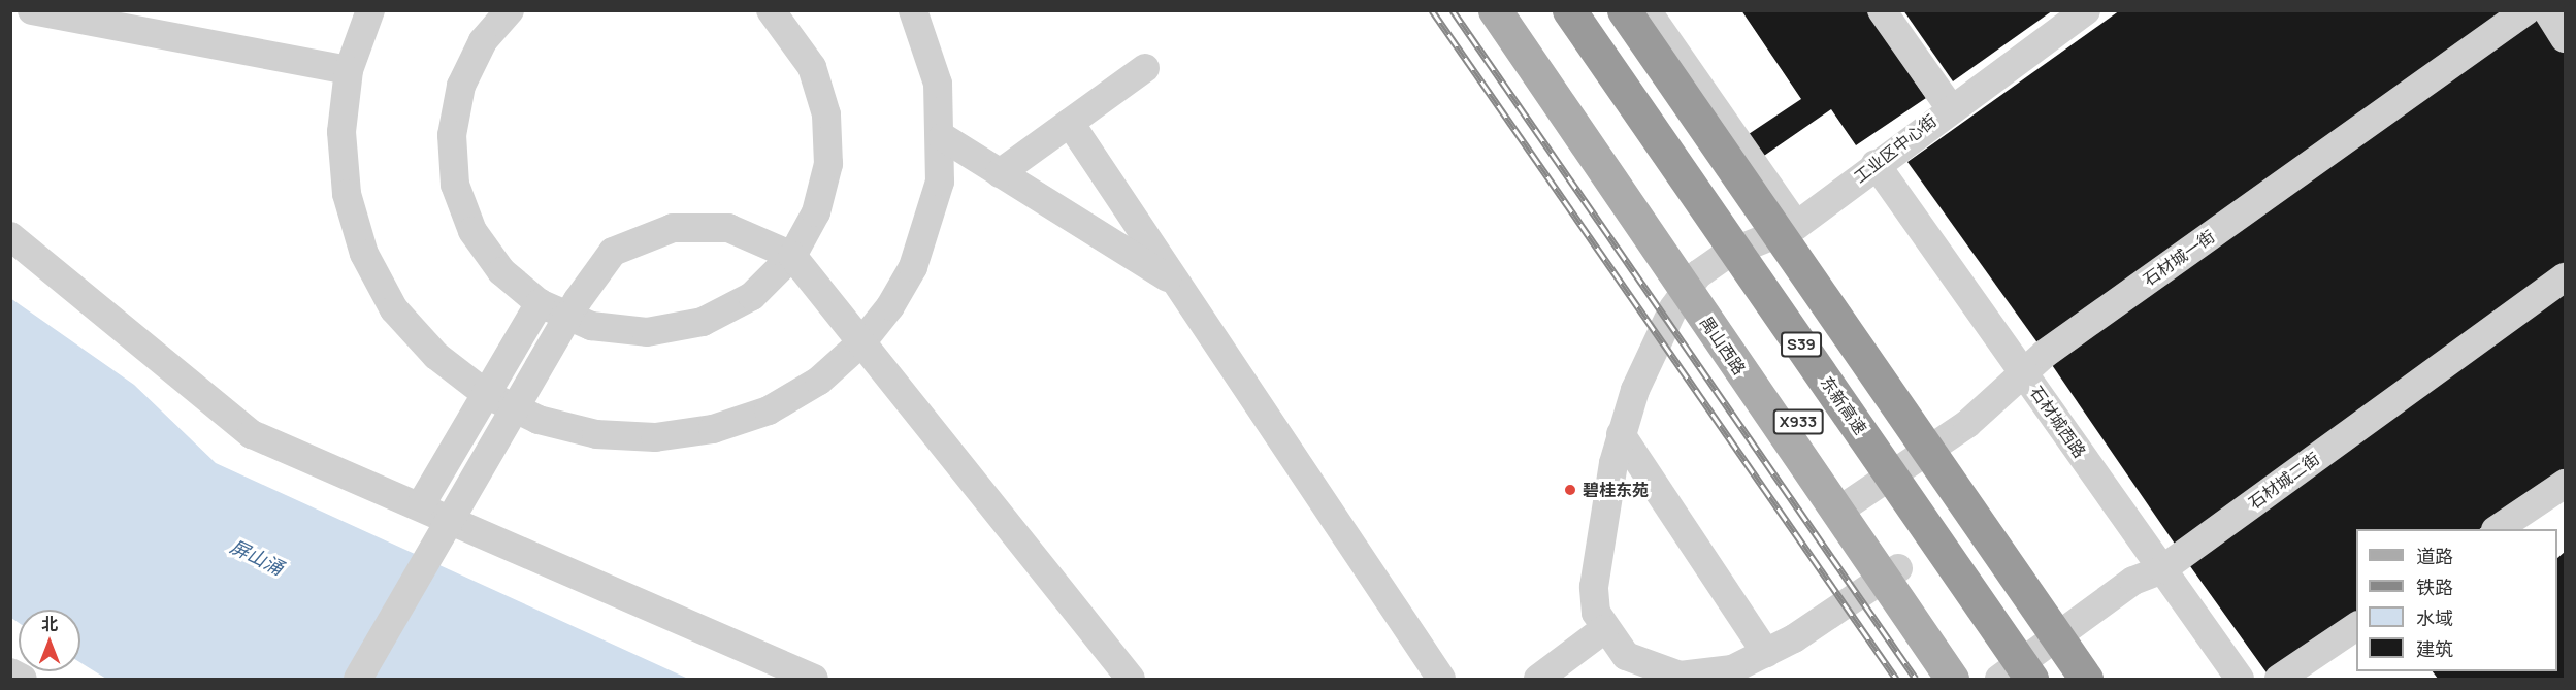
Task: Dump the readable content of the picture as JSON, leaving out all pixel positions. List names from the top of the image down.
{
  "streets": {
    "highway": ["S39", "东新高速"],
    "main road": ["禺山西路", "X933"],
    "street": [
      "工业区中心街",
      "石材城一街",
      "石材城西路",
      "石材城二街"
    ]
  },
  "crossings": [
    ["工业区中心街", "禺山西路"],
    ["工业区中心街", "石材城西路"],
    ["石材城一街", "禺山西路"],
    ["石材城一街", "石材城西路"],
    ["石材城西路", "石材城二街"]
  ],
  "water": ["屏山涌"],
  "places": ["碧桂东苑"],
  "legend": [
    "道路",
    "铁路",
    "水域",
    "建筑"
  ],
  "north": "top"
}
